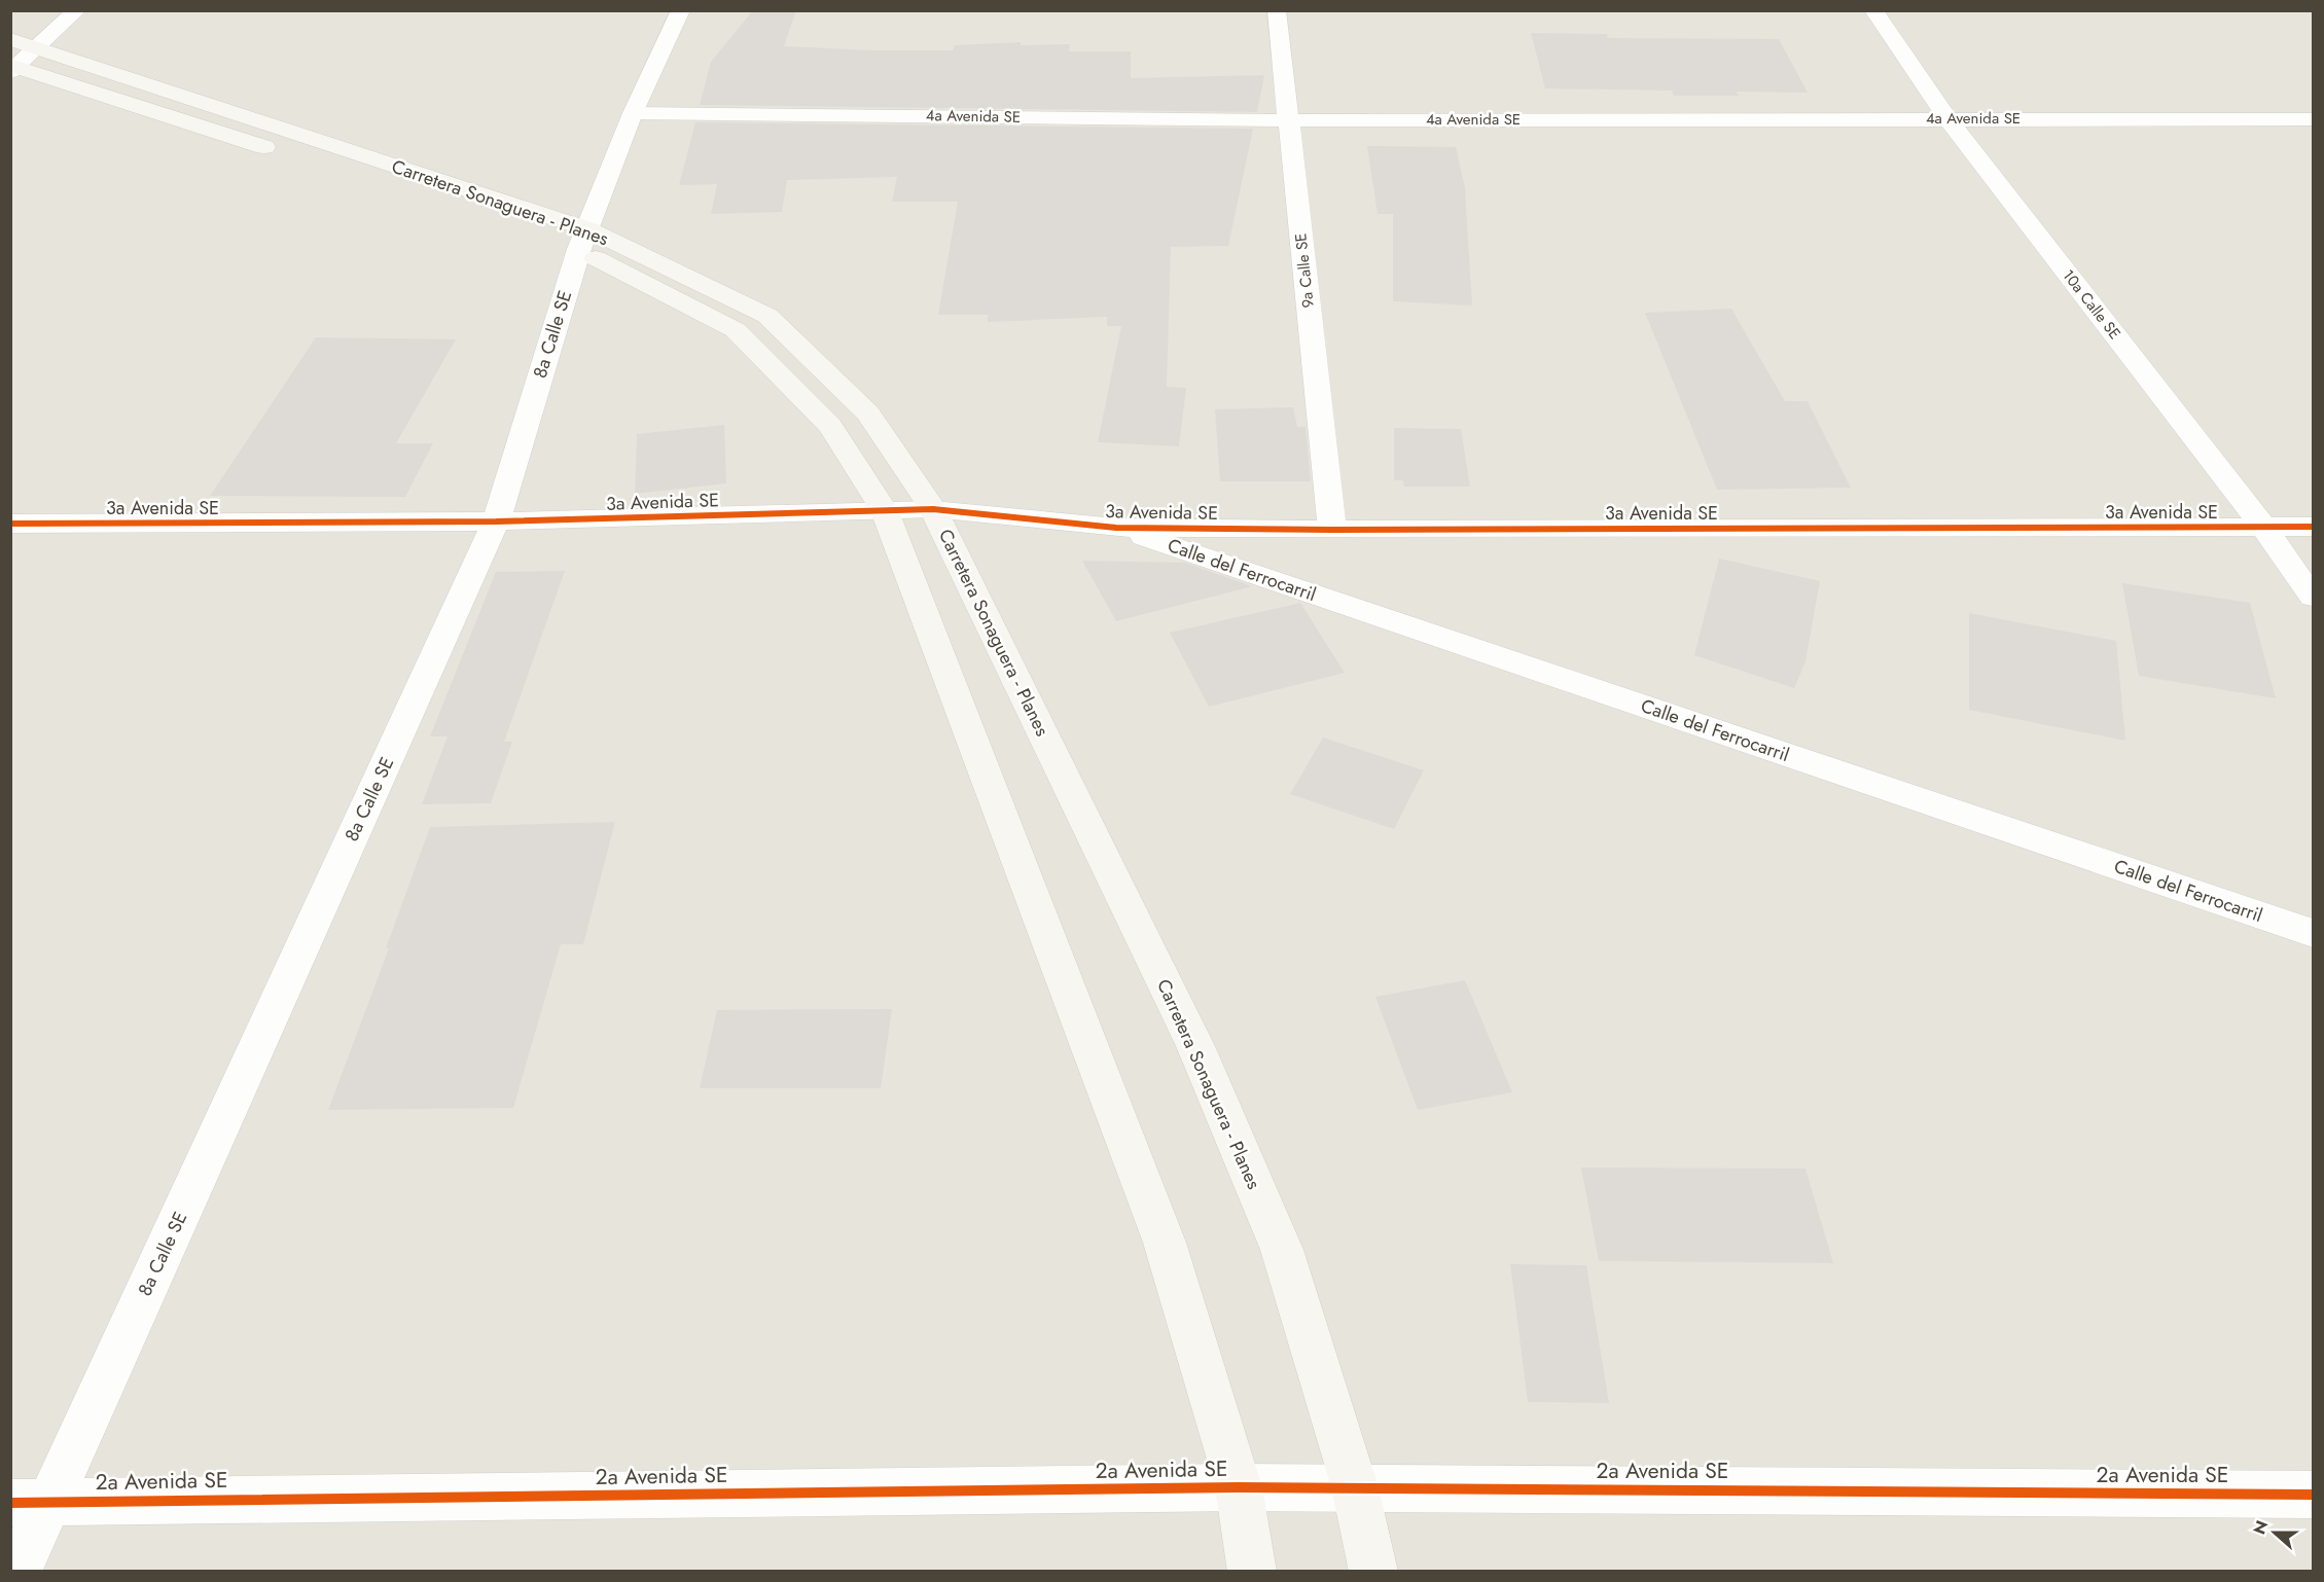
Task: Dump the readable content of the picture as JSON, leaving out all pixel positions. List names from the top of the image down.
{
  "streets": {
    "main road": ["Carretera Sonaguera - Planes"],
    "street": [
      "4a Avenida SE",
      "9a Calle SE",
      "10a Calle SE",
      "8a Calle SE",
      "3a Avenida SE",
      "Calle del Ferrocarril",
      "2a Avenida SE"
    ]
  },
  "crossings": [
    ["4a Avenida SE", "9a Calle SE"],
    ["4a Avenida SE", "10a Calle SE"],
    ["4a Avenida SE", "8a Calle SE"],
    ["Carretera Sonaguera - Planes", "8a Calle SE"],
    ["Carretera Sonaguera - Planes", "3a Avenida SE"],
    ["Carretera Sonaguera - Planes", "2a Avenida SE"],
    ["9a Calle SE", "3a Avenida SE"],
    ["10a Calle SE", "3a Avenida SE"],
    ["8a Calle SE", "3a Avenida SE"],
    ["8a Calle SE", "2a Avenida SE"],
    ["3a Avenida SE", "Calle del Ferrocarril"]
  ],
  "north": "left"
}
